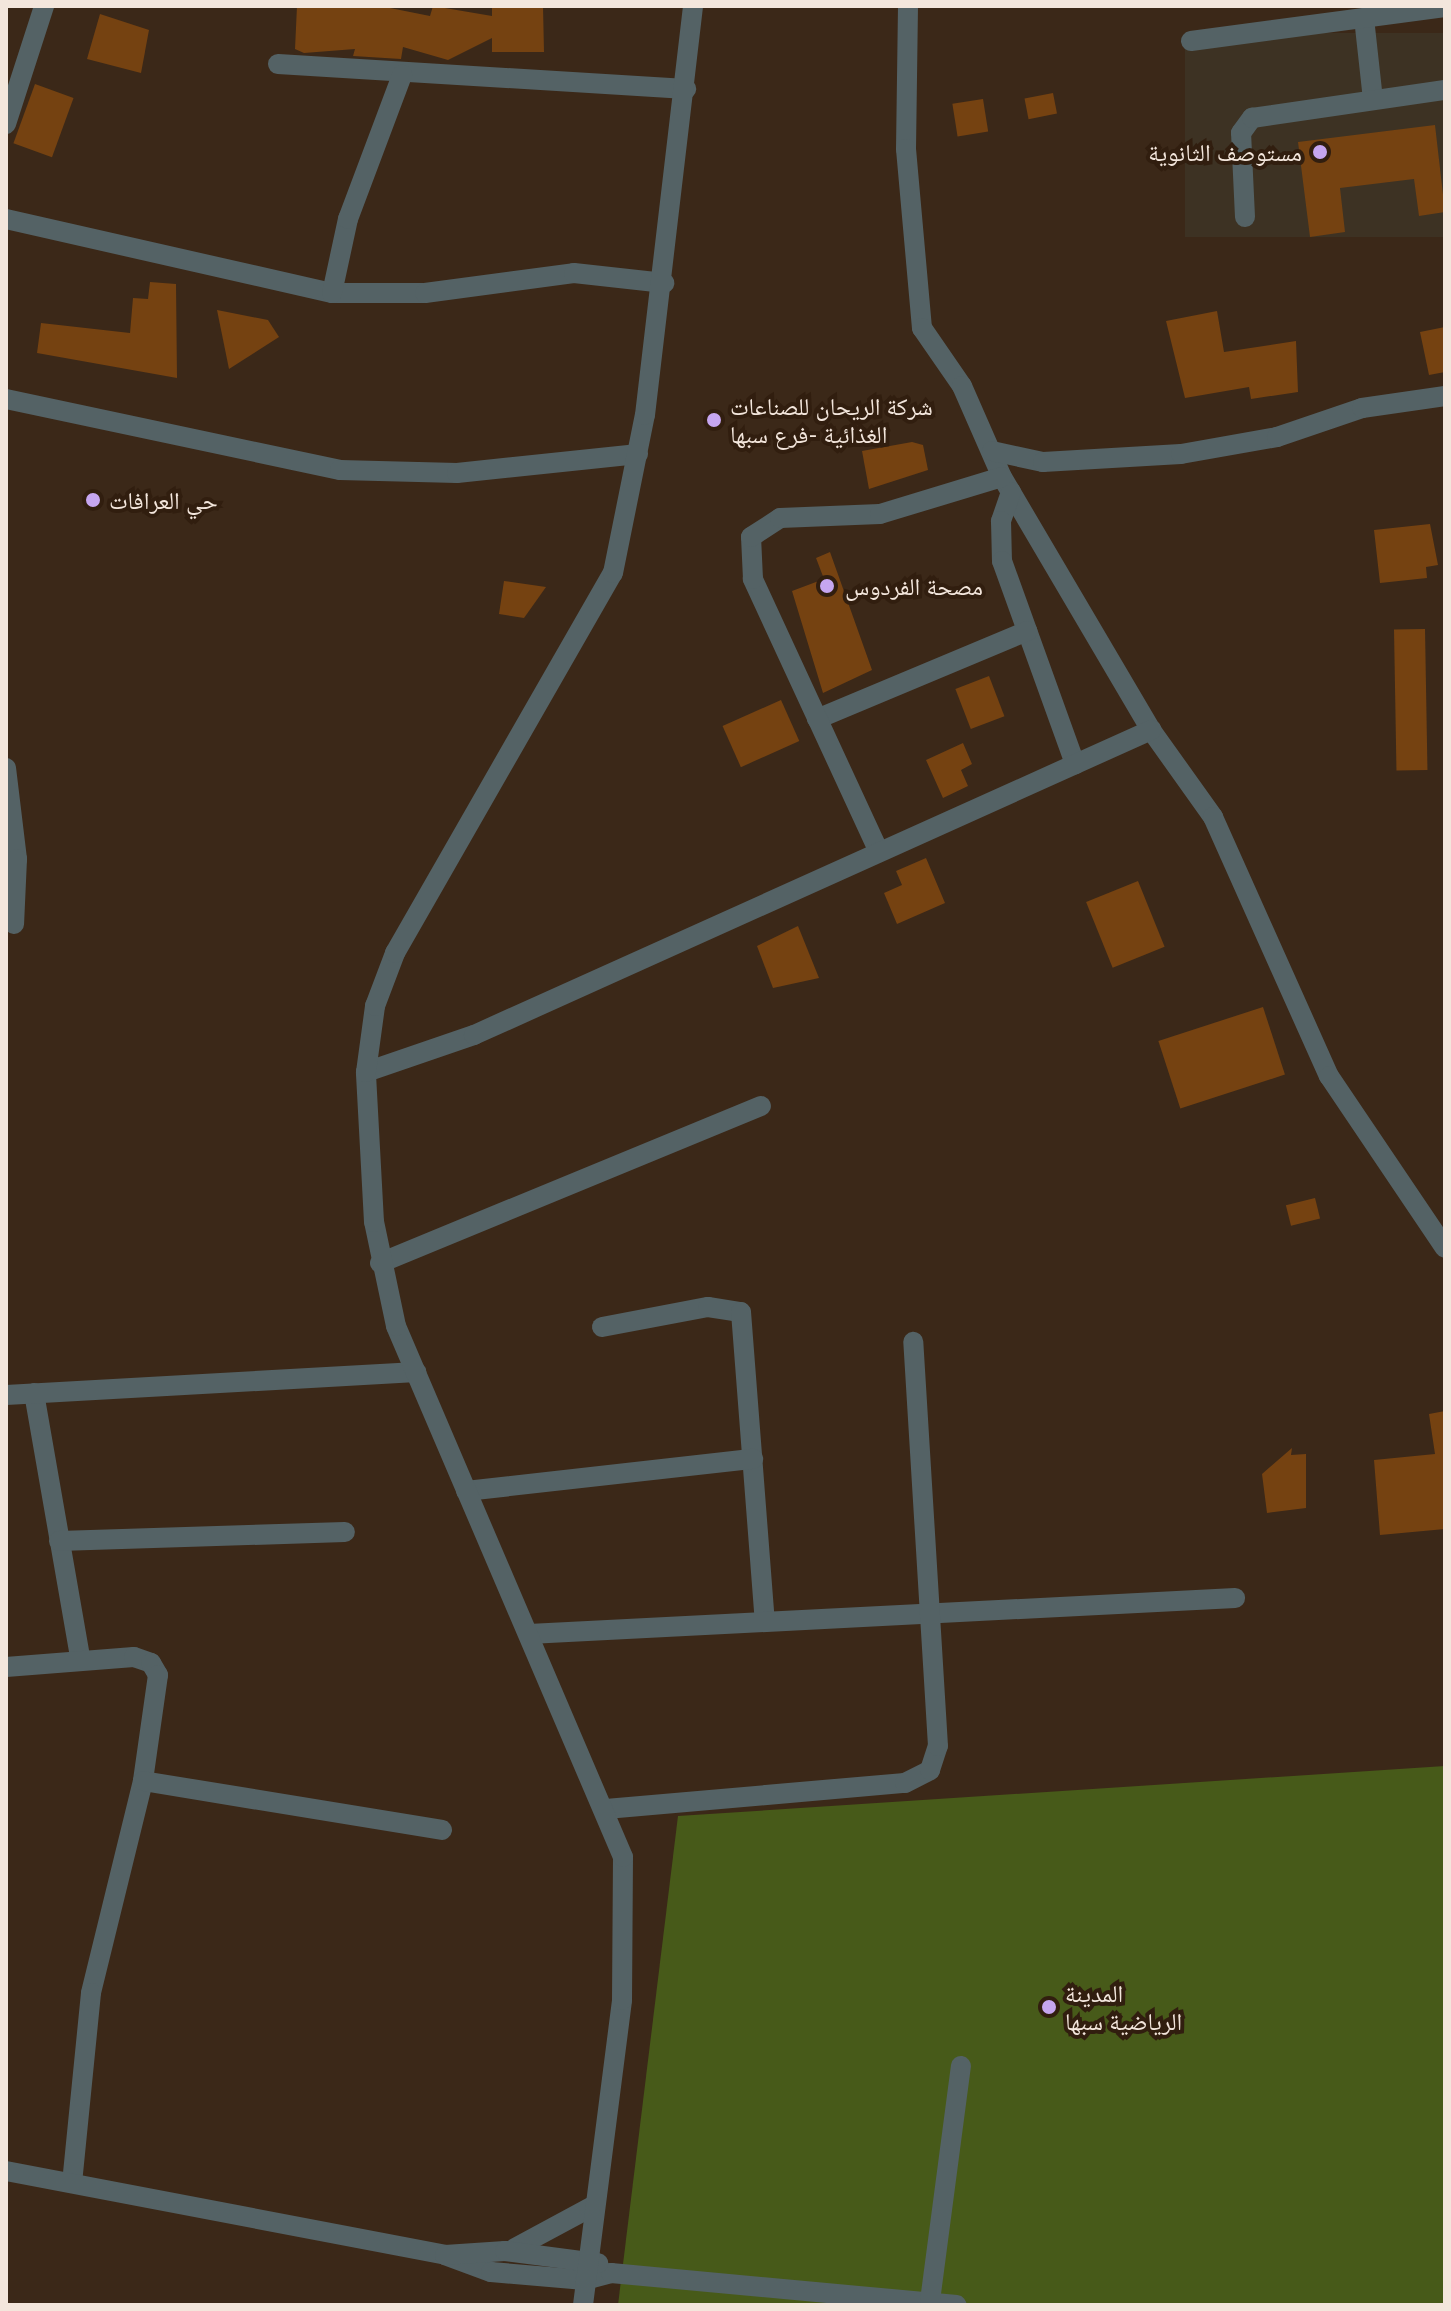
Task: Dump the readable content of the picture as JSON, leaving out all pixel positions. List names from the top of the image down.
{
  "places": [
    "مستوصف الثانوية",
    "شركة الريحان للصناعات الغذائية -فرع سبها",
    "حي العرافات",
    "مصحة الفردوس",
    "المدينة الرياضية سبها"
  ]
}
